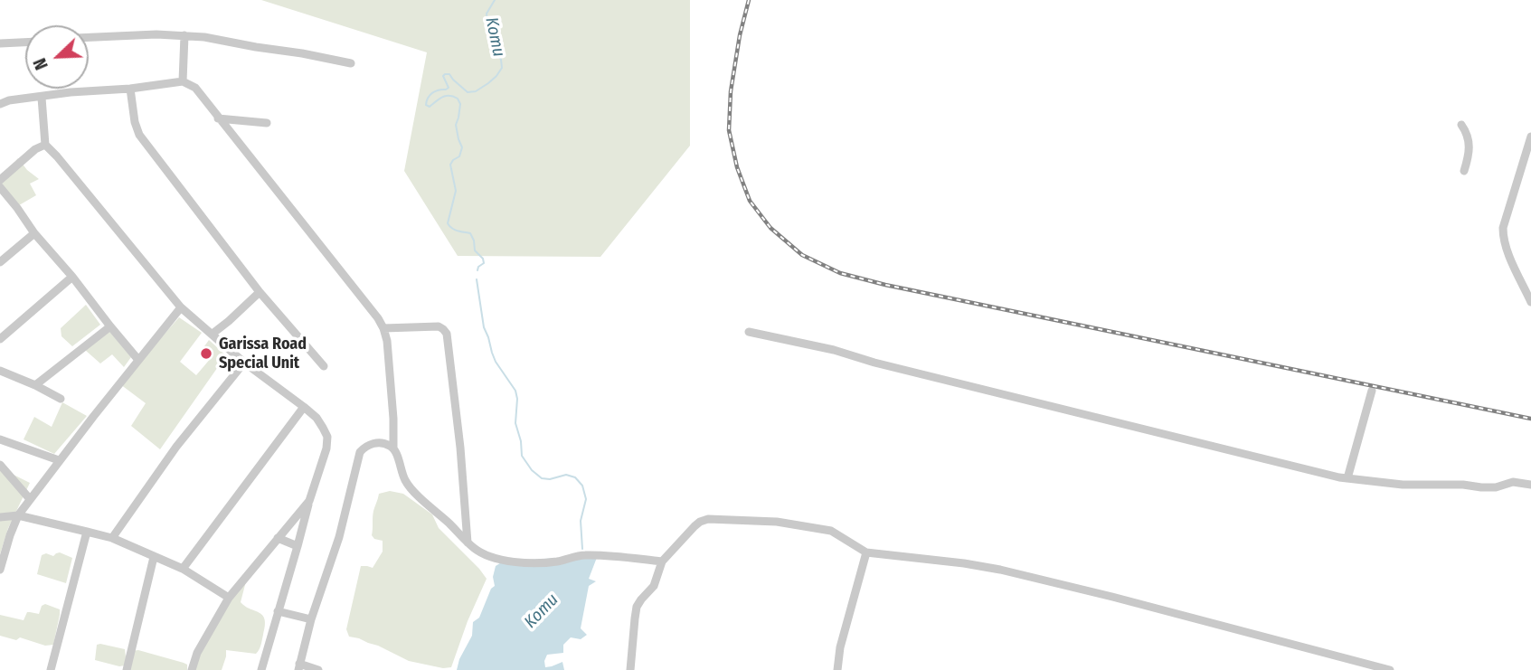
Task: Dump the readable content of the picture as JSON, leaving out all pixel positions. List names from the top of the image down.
{
  "water": ["Komu"],
  "places": ["Garissa Road Special Unit"],
  "north": "bottom left"
}
